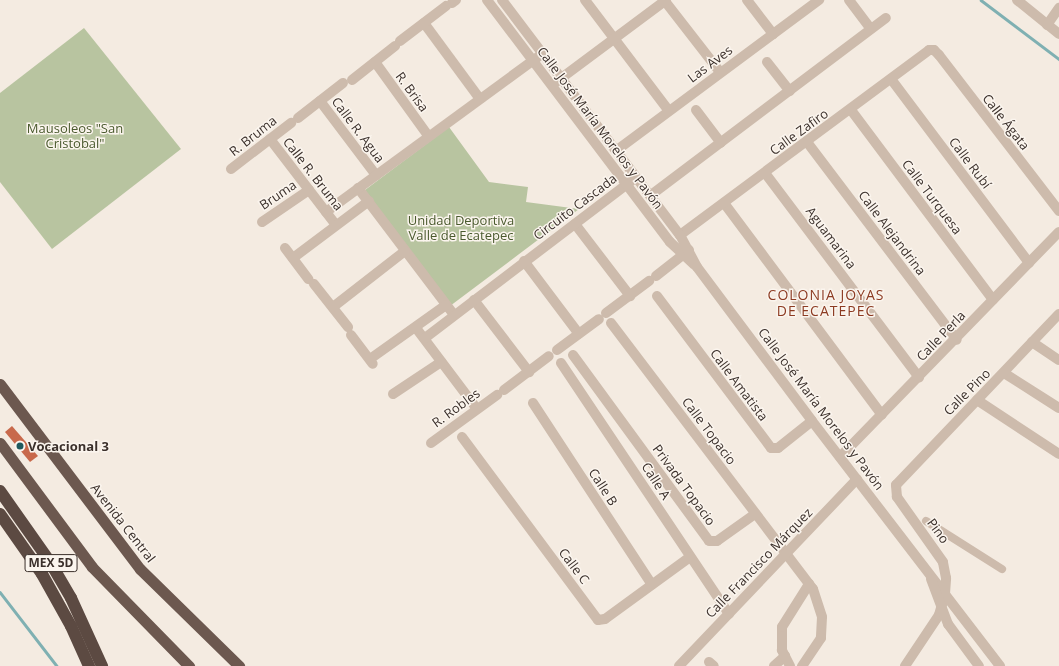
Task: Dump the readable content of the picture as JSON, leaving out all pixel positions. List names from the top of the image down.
{
  "streets": {
    "highway": ["Avenida Central", "MEX 5D"],
    "street": [
      "Las Aves",
      "R. Brisa",
      "Calle Ágata",
      "Calle José María Morelos y Pavón",
      "Calle R. Agua",
      "Calle Zafiro",
      "R. Bruma",
      "Calle Rubí",
      "Calle R. Bruma",
      "Bruma",
      "Calle Turquesa",
      "Circuito Cascada",
      "Calle Alejandrina",
      "Aguamarina",
      "Calle Perla",
      "Calle Amatista",
      "Calle Pino",
      "R. Robles",
      "Calle Topacio",
      "Calle A",
      "Privada Topacio",
      "Calle B",
      "Pino",
      "Calle Francisco Márquez",
      "Calle C"
    ]
  },
  "crossings": [
    ["Las Aves", "Calle José María Morelos y Pavón"],
    ["R. Brisa", "R. Bruma"],
    ["Calle Ágata", "Calle Zafiro"],
    ["Calle José María Morelos y Pavón", "Calle Zafiro"],
    ["Calle José María Morelos y Pavón", "Circuito Cascada"],
    ["Calle José María Morelos y Pavón", "Calle Perla"],
    ["Calle José María Morelos y Pavón", "Calle Amatista"],
    ["Calle José María Morelos y Pavón", "R. Robles"],
    ["Calle José María Morelos y Pavón", "Pino"],
    ["Calle José María Morelos y Pavón", "Calle Francisco Márquez"],
    ["Calle R. Agua", "R. Bruma"],
    ["Calle Zafiro", "Calle Rubí"],
    ["Calle Zafiro", "Calle Turquesa"],
    ["Calle Zafiro", "Calle Alejandrina"],
    ["Calle Zafiro", "Aguamarina"],
    ["R. Bruma", "Calle R. Bruma"],
    ["Calle Rubí", "Calle Perla"],
    ["Calle R. Bruma", "Bruma"],
    ["Calle Turquesa", "Calle Perla"],
    ["Calle Alejandrina", "Calle Perla"],
    ["Aguamarina", "Calle Perla"],
    ["Calle Pino", "Pino"],
    ["Calle Topacio", "Privada Topacio"],
    ["Calle Topacio", "Calle Francisco Márquez"],
    ["Calle A", "Calle Francisco Márquez"],
    ["Calle A", "Calle C"],
    ["Calle B", "Calle C"]
  ],
  "districts": ["COLONIA JOYAS DE ECATEPEC"],
  "parks": ["Mausoleos \"San Cristobal\"", "Unidad Deportiva Valle de Ecatepec"],
  "places": ["Vocacional 3"]
}
